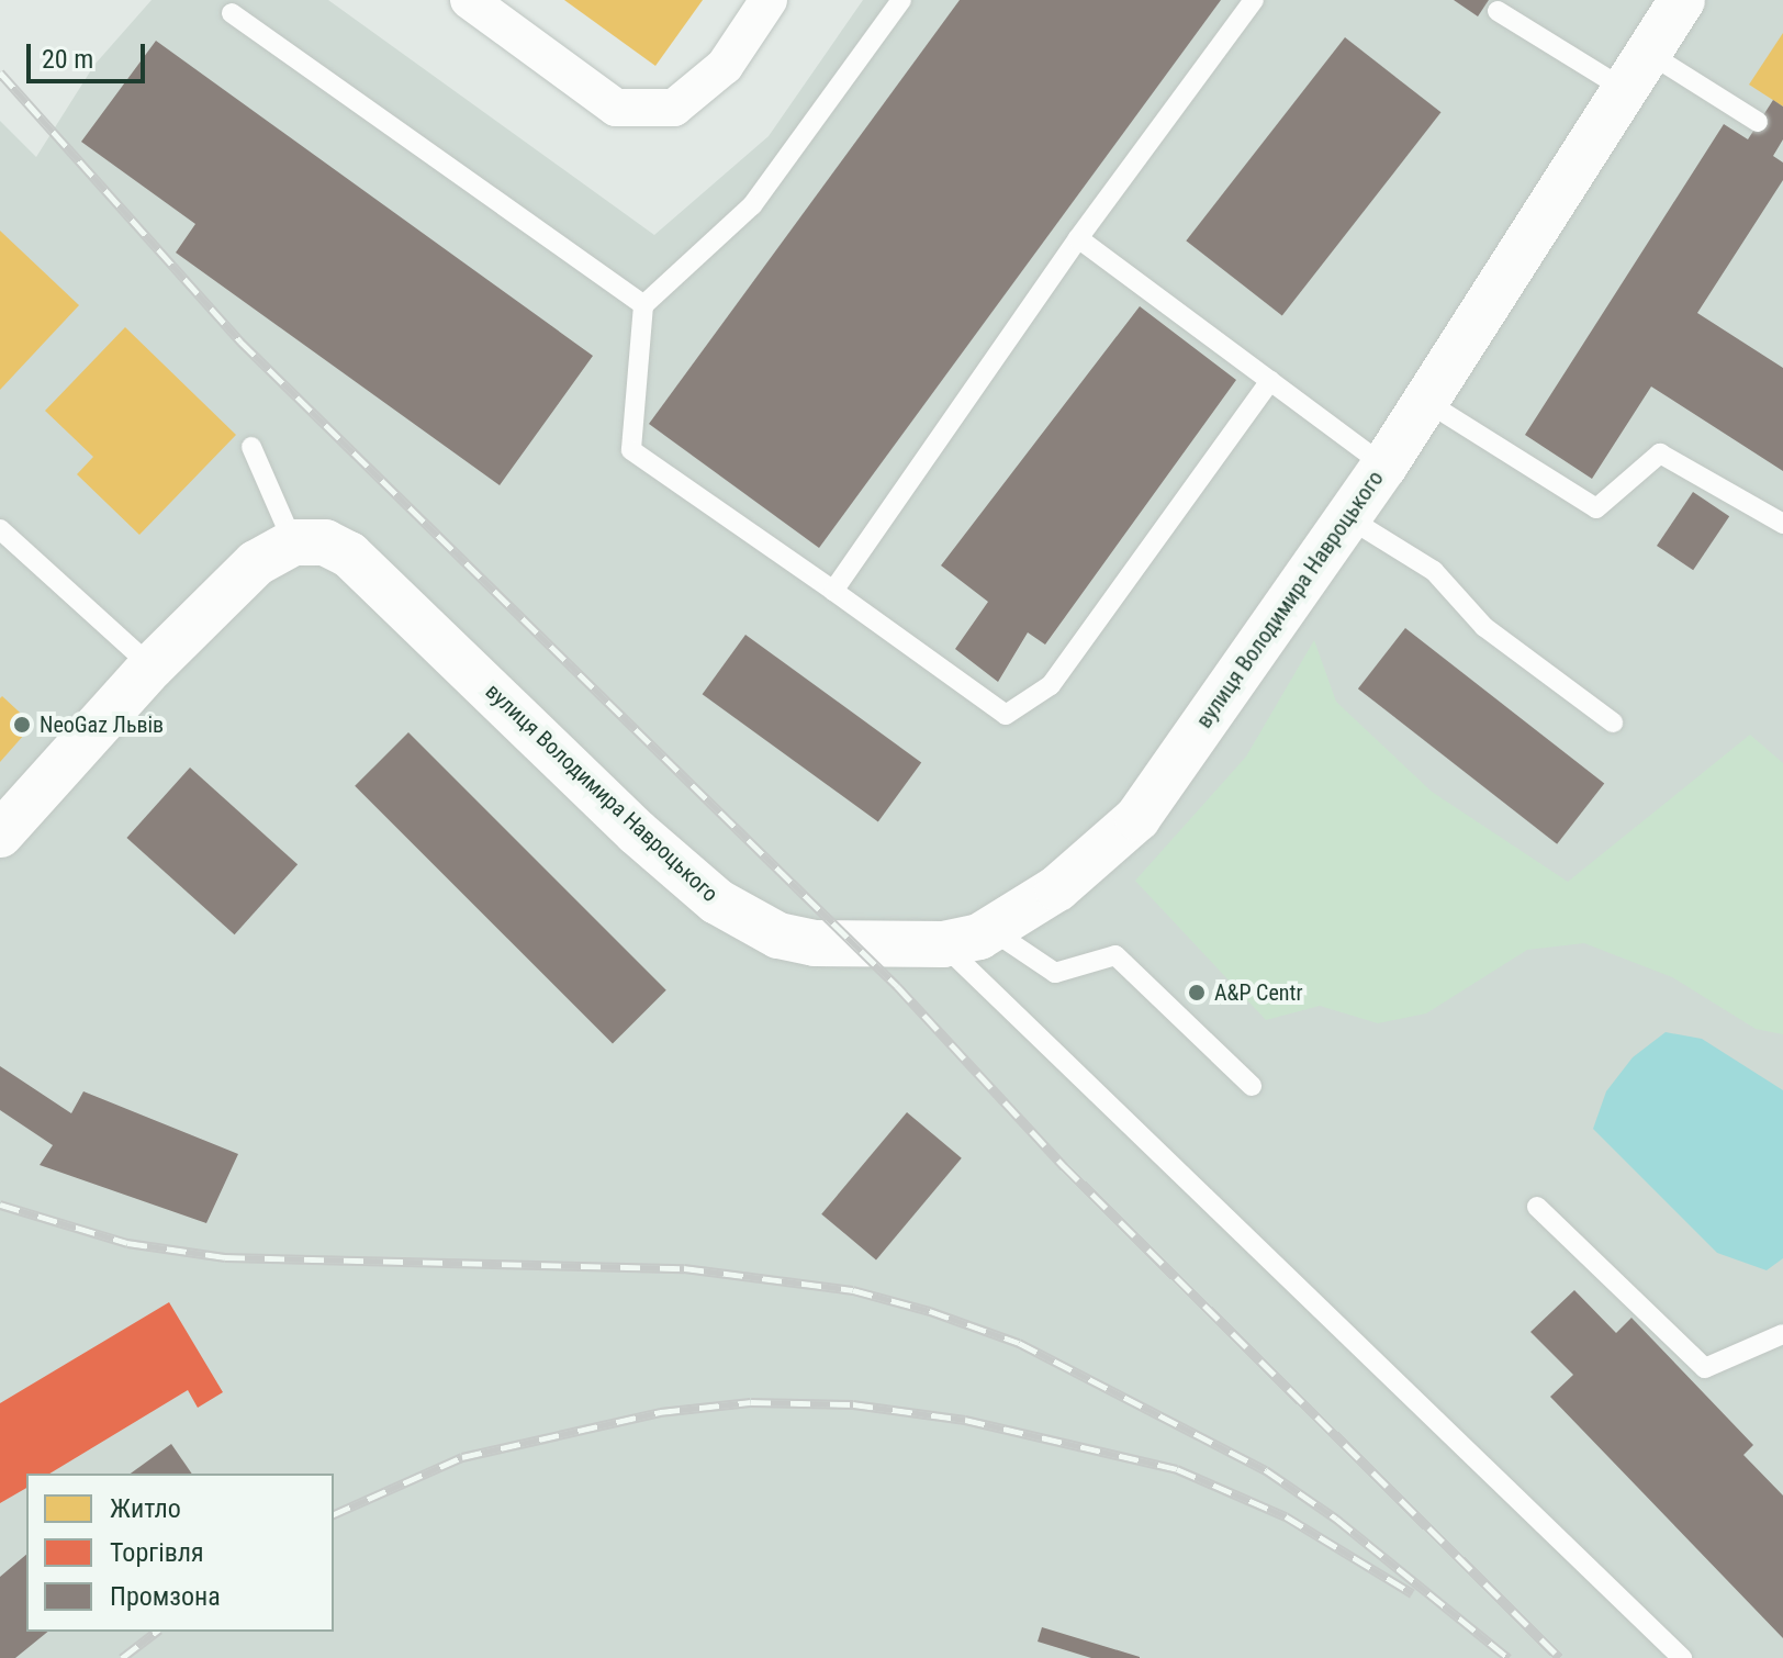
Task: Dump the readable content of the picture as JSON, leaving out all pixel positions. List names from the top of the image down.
{
  "streets": {
    "street": ["вулиця Володимира Навроцького"]
  },
  "places": ["NeoGaz Львів", "A&P Centr"],
  "legend": ["Житло", "Торгівля", "Промзона"],
  "scale_bar": "20 m"
}
